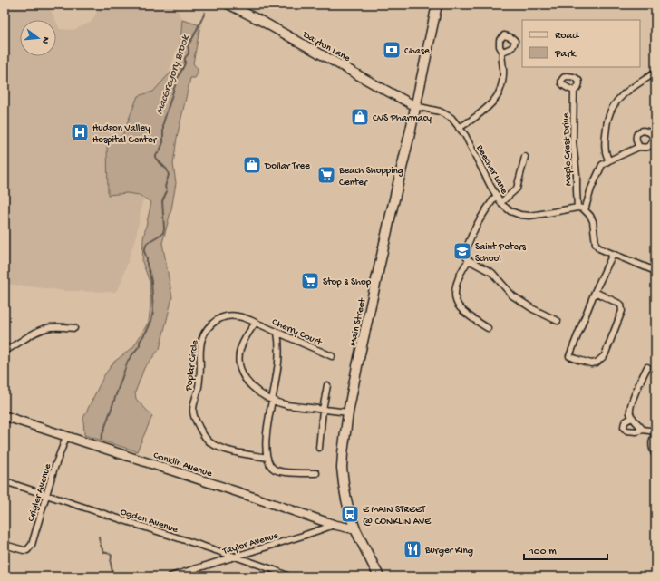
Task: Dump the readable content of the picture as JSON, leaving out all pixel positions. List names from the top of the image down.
{
  "streets": {
    "main road": ["Main Street"],
    "street": [
      "Dayton Lane",
      "Maple Crest Drive",
      "Beecher Lane",
      "Cherry Court",
      "Poplar Circle",
      "Conklin Avenue",
      "Crigler Avenue",
      "Ogden Avenue",
      "Taylor Avenue"
    ]
  },
  "crossings": [
    ["Dayton Lane", "Beecher Lane"],
    ["Dayton Lane", "Main Street"],
    ["Maple Crest Drive", "Beecher Lane"],
    ["Beecher Lane", "Main Street"],
    ["Main Street", "Conklin Avenue"],
    ["Cherry Court", "Poplar Circle"],
    ["Conklin Avenue", "Crigler Avenue"],
    ["Conklin Avenue", "Taylor Avenue"],
    ["Crigler Avenue", "Ogden Avenue"],
    ["Ogden Avenue", "Taylor Avenue"]
  ],
  "water": ["MacGregory Brook"],
  "places": {
    "bank": ["Chase"],
    "shop": ["CVS Pharmacy", "Dollar Tree"],
    "hospital": ["Hudson Valley Hospital Center"],
    "supermarket": ["Beach Shopping Center", "Stop & Shop"],
    "school or university": ["Saint Peters School"],
    "bus stop": ["E MAIN STREET @ CONKLIN AVE"],
    "restaurant": ["Burger King"]
  },
  "legend": ["Road", "Park"],
  "scale_bar": "100 m",
  "north": "right"
}
